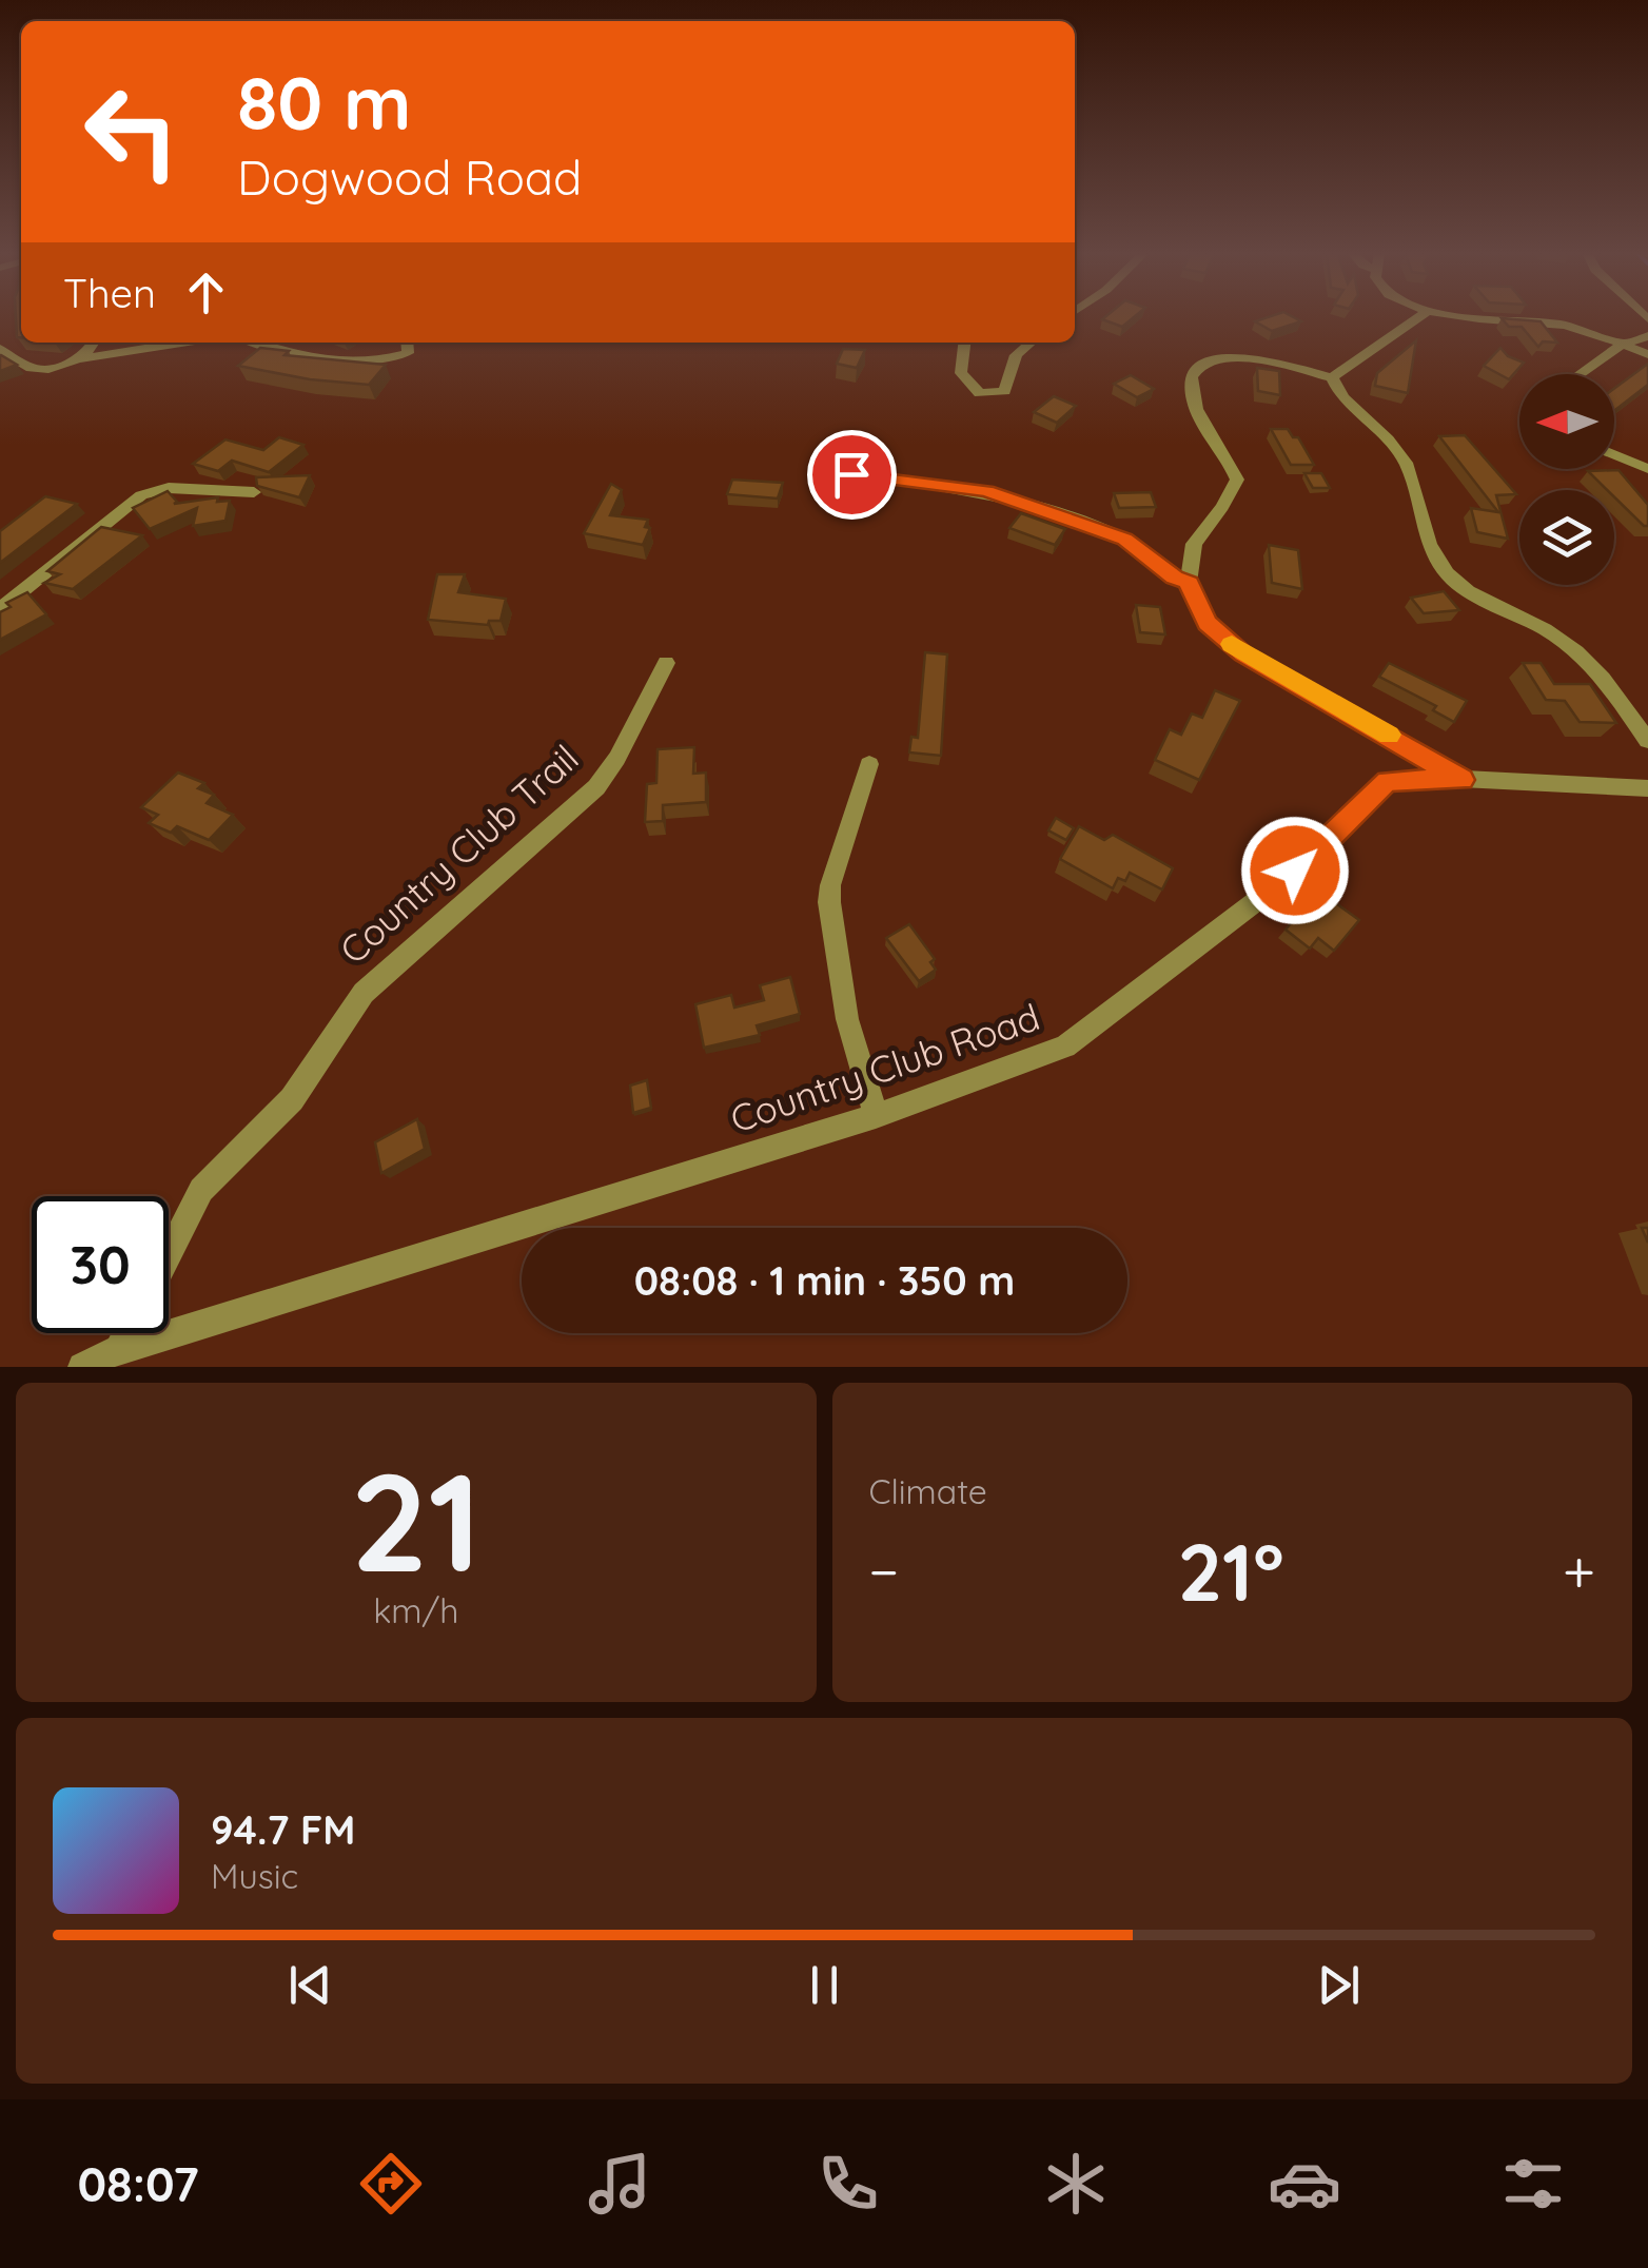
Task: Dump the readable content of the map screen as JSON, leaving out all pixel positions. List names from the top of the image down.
{
  "streets": {
    "street": ["Country Club Trail", "Country Club Road"]
  },
  "north": "left",
  "page": {
    "turn": ["80 m", "Dogwood Road"],
    "then": "Then",
    "limit": "30",
    "trip": "08:08 · 1 min · 350 m",
    "tile": [
      ["21", "km/h"],
      "Climate"
    ],
    "heat": ["−", "21°", "+"],
    "song": ["94.7 FM", "Music"],
    "tabs": "08:07"
  }
}
